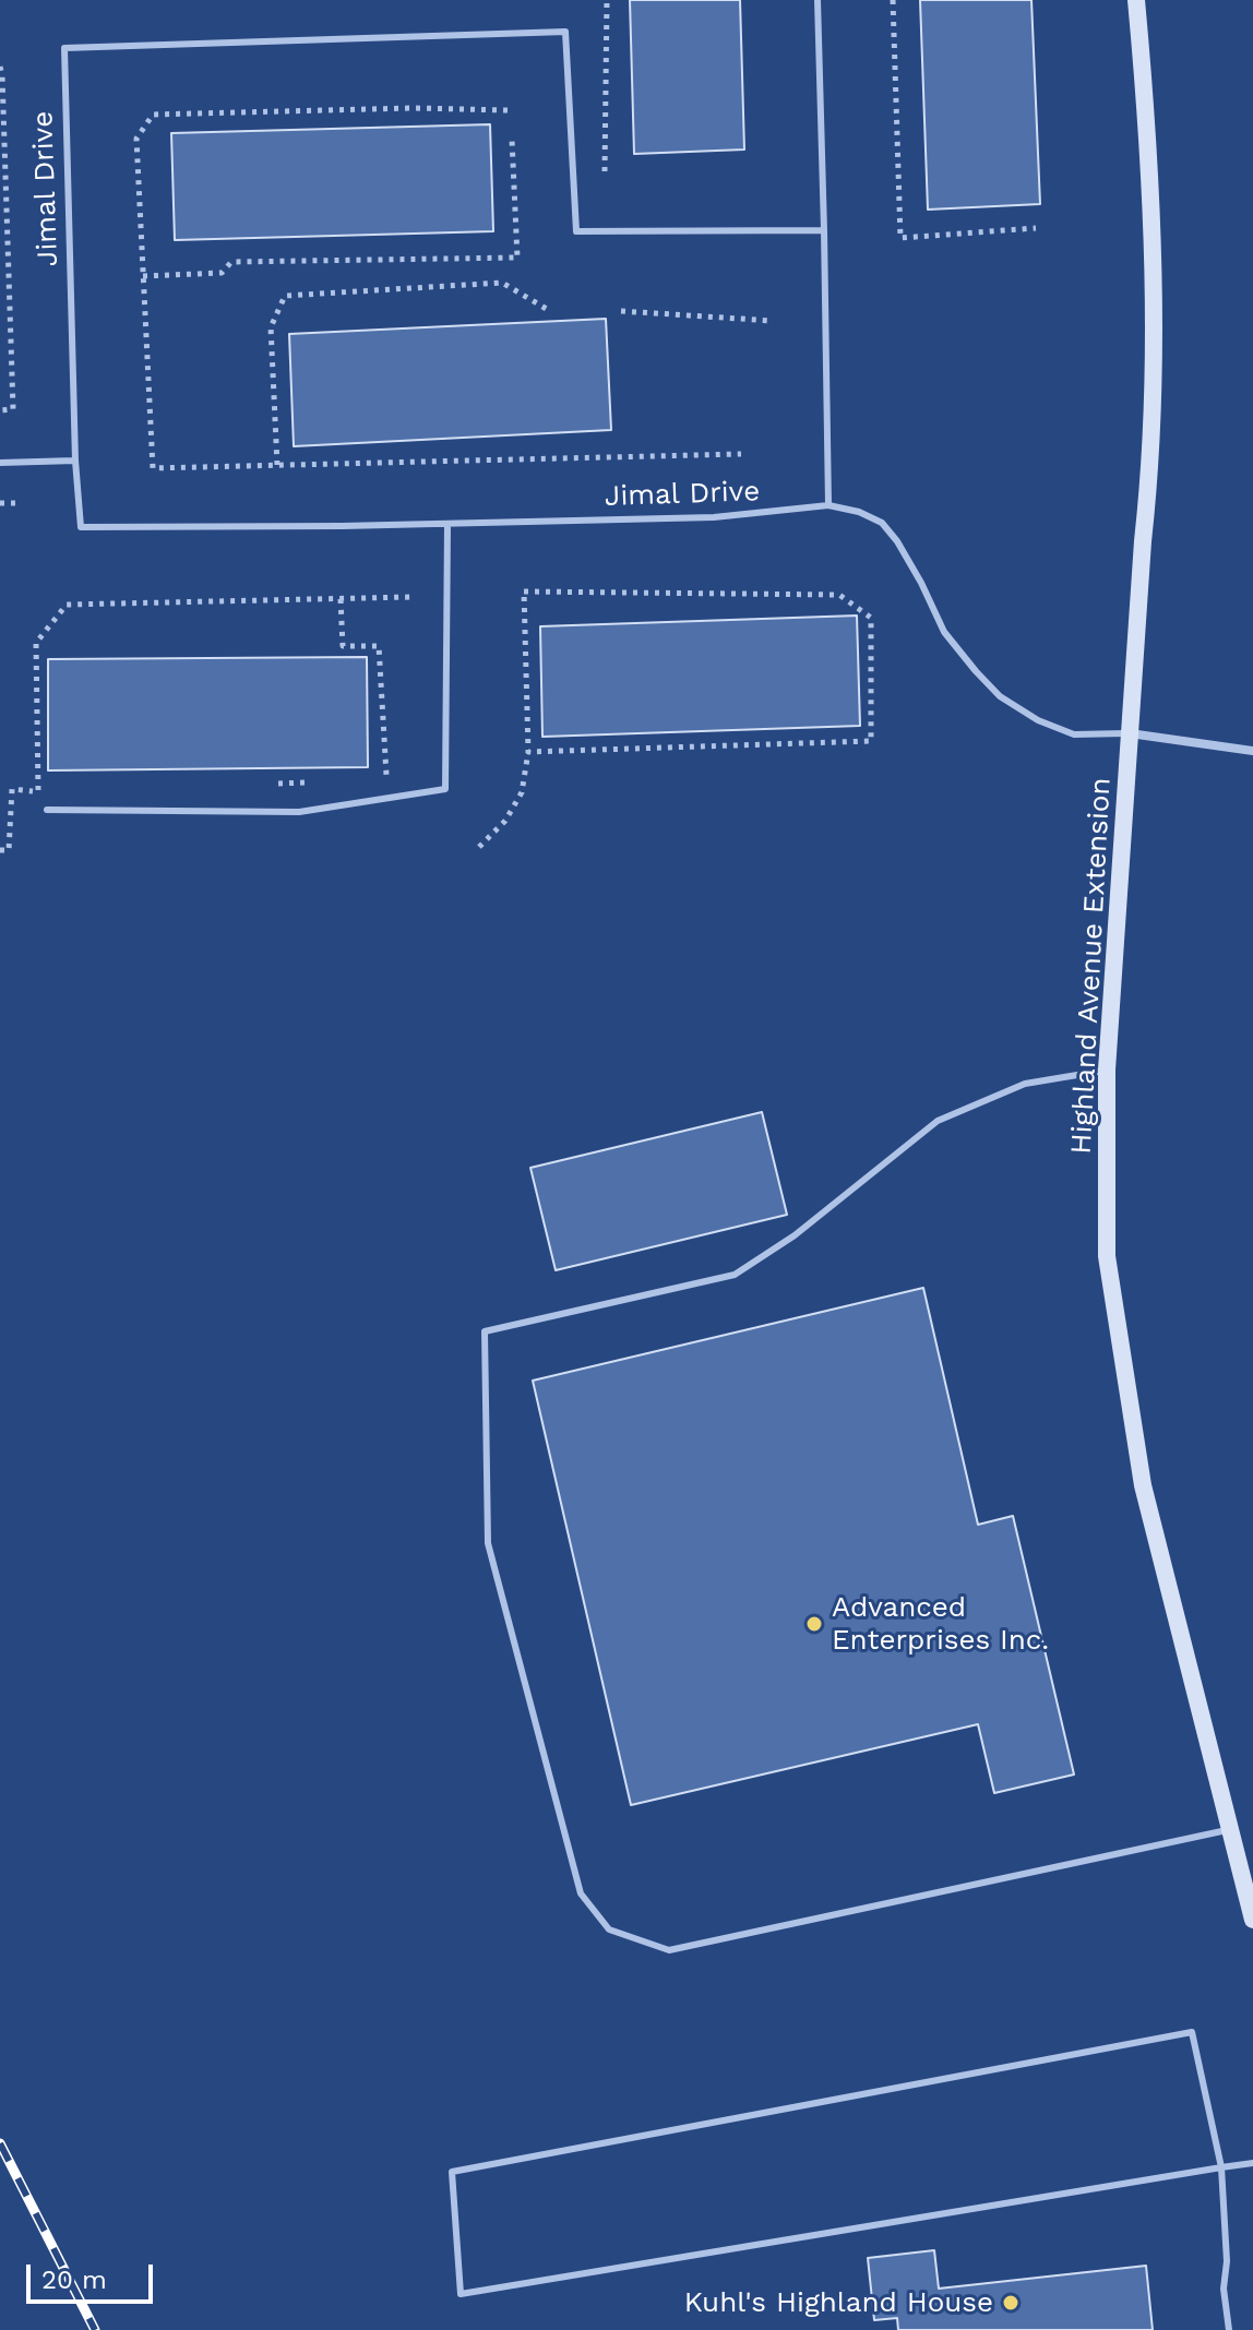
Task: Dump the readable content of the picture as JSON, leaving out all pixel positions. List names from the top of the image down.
{
  "streets": {
    "street": ["Highland Avenue Extension"],
    "lane": ["Jimal Drive"]
  },
  "crossings": [
    ["Jimal Drive", "Highland Avenue Extension"]
  ],
  "places": ["Advanced Enterprises Inc.", "Kuhl's Highland House"],
  "scale_bar": "20 m"
}
